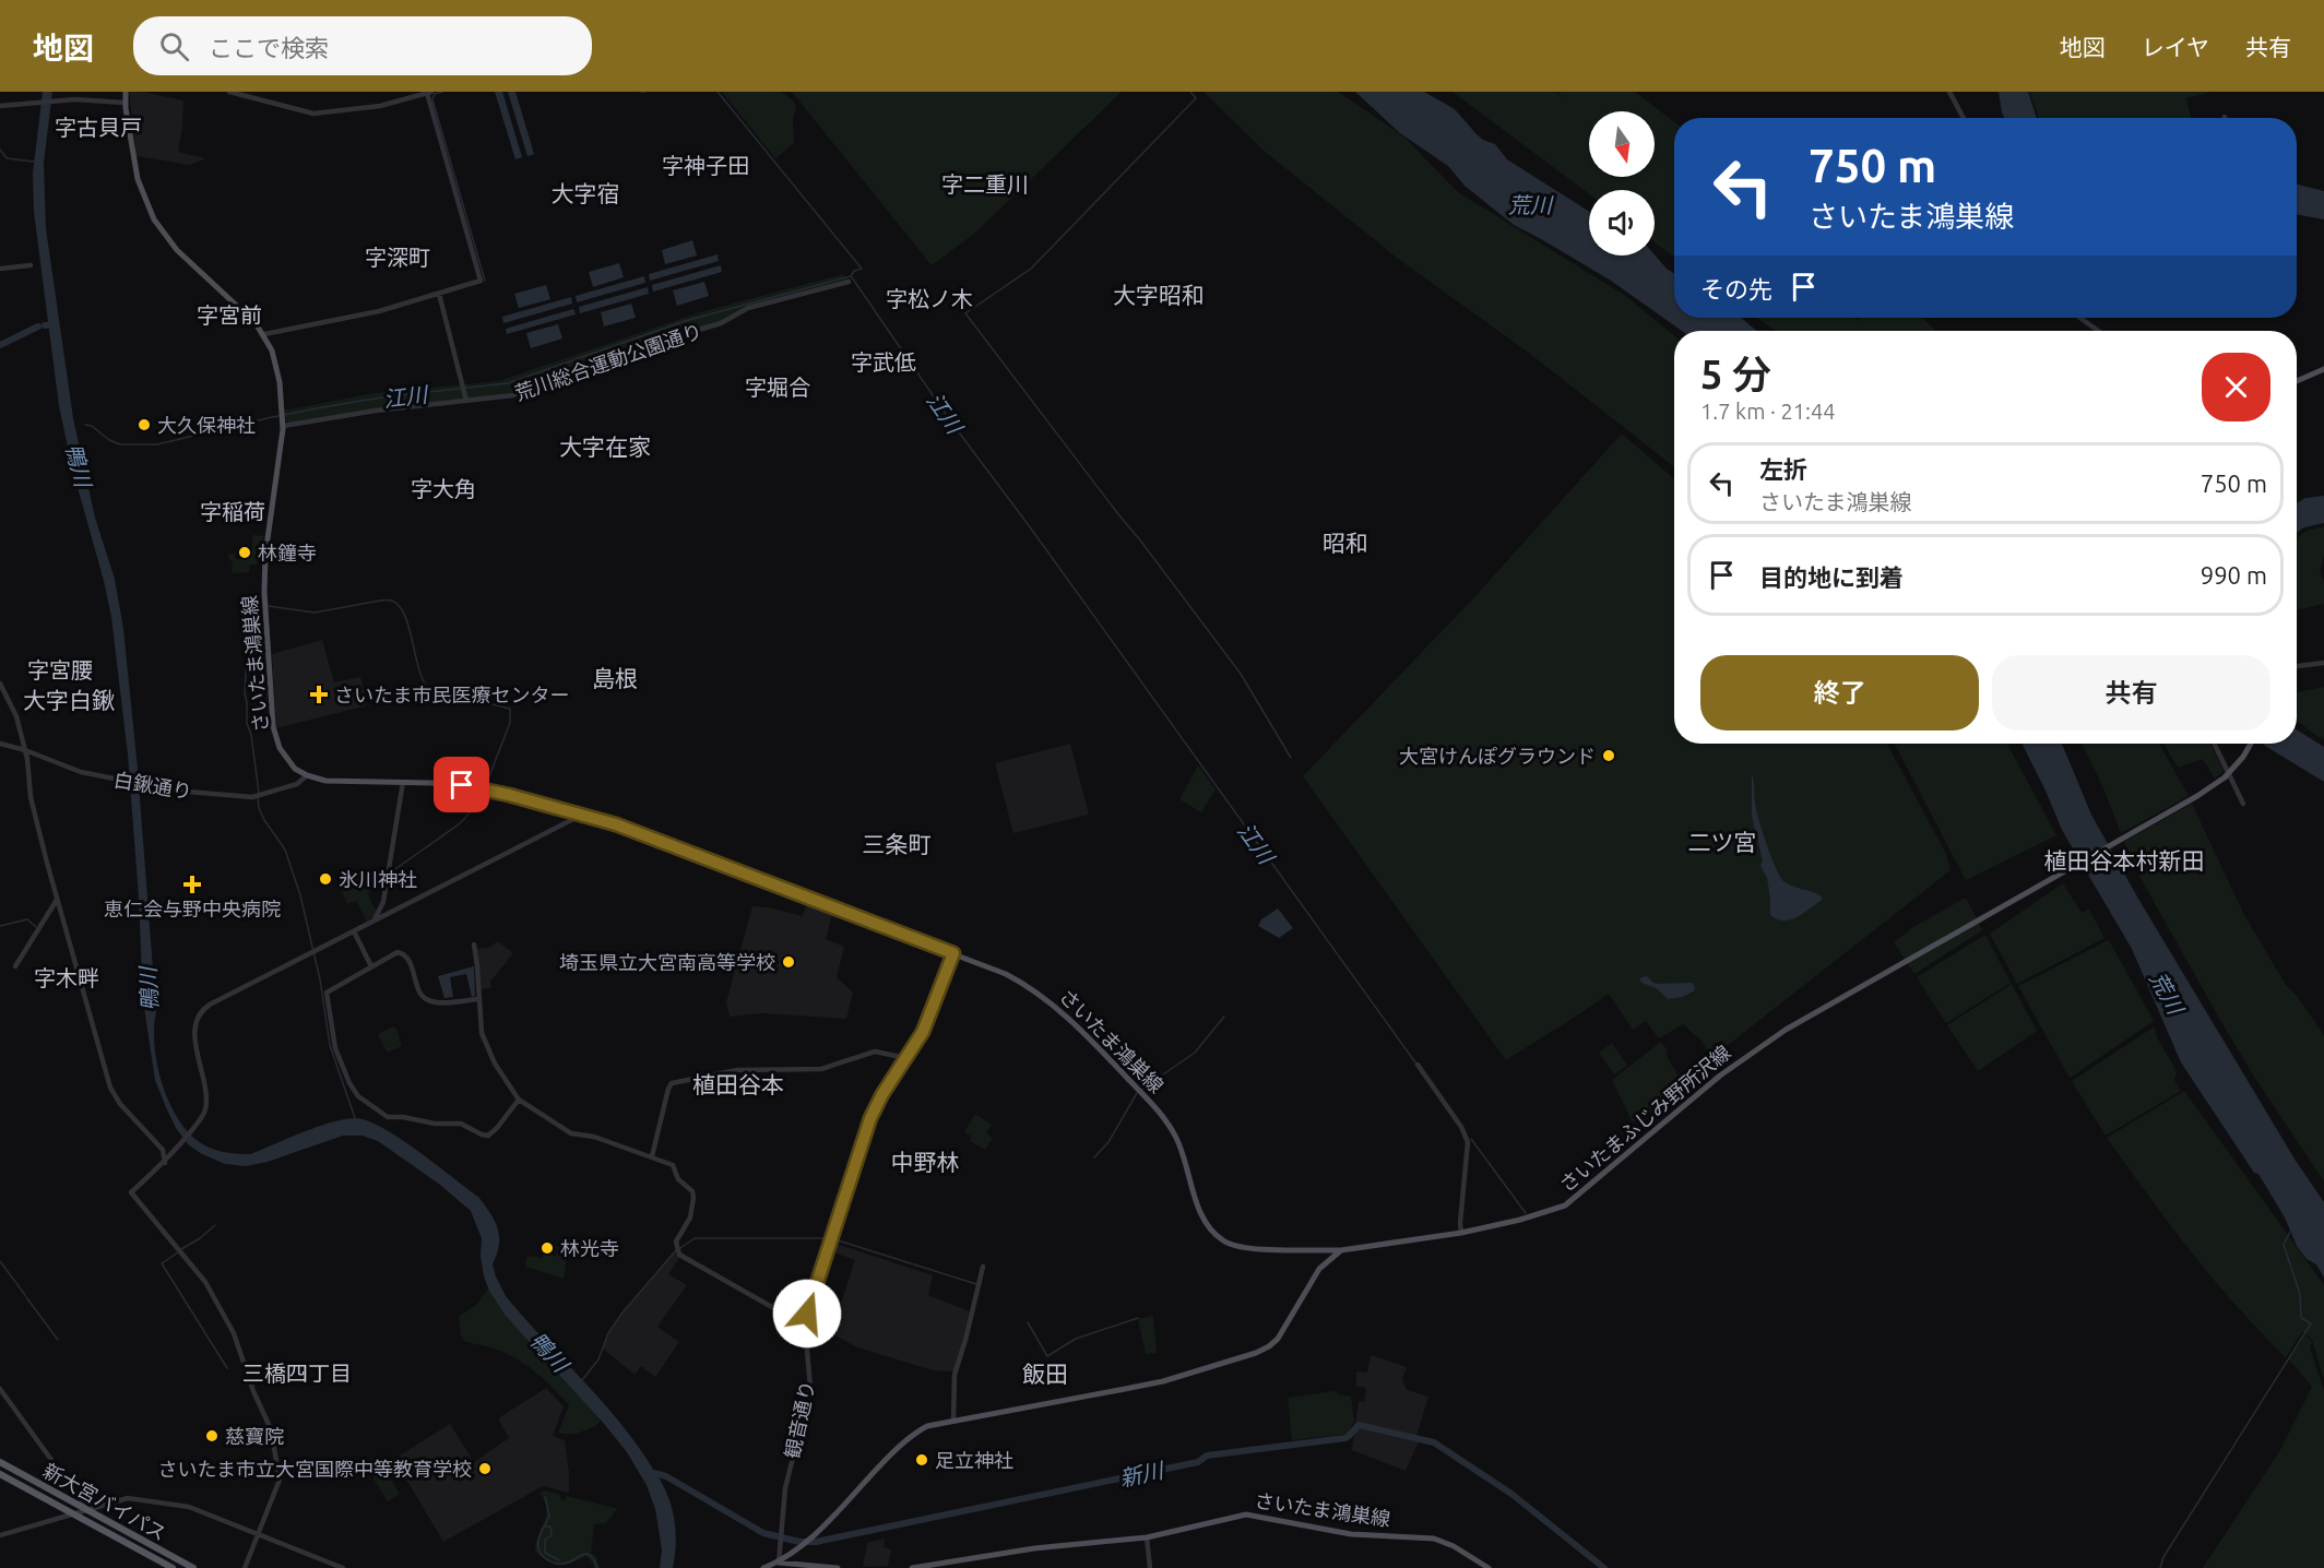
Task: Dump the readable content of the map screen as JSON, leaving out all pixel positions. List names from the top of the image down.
{
  "streets": {
    "highway": ["新大宮バイパス"],
    "main road": ["さいたま鴻巣線", "さいたまふじみ野所沢線"],
    "street": ["荒川総合運動公園通り", "白鍬通り", "観音通り"]
  },
  "crossings": [
    ["荒川総合運動公園通り", "さいたま鴻巣線"],
    ["さいたま鴻巣線", "白鍬通り"],
    ["さいたま鴻巣線", "さいたまふじみ野所沢線"],
    ["さいたま鴻巣線", "観音通り"]
  ],
  "districts": [
    "字古貝戸",
    "字神子田",
    "字二重川",
    "大字宿",
    "字深町",
    "大字昭和",
    "字松ノ木",
    "字宮前",
    "字武低",
    "字堀合",
    "大字在家",
    "字大角",
    "字稲荷",
    "昭和",
    "字宮腰",
    "島根",
    "大字白鍬",
    "二ツ宮",
    "三条町",
    "植田谷本村新田",
    "字木畔",
    "植田谷本",
    "中野林",
    "三橋四丁目",
    "飯田"
  ],
  "water": [
    "荒川",
    "江川",
    "鴨川",
    "新川"
  ],
  "places": {
    "other": [
      "大久保神社",
      "林鐘寺",
      "大宮けんぽグラウンド",
      "氷川神社",
      "埼玉県立大宮南高等学校",
      "林光寺",
      "慈寶院",
      "足立神社",
      "さいたま市立大宮国際中等教育学校"
    ],
    "health": ["さいたま市民医療センター", "恵仁会与野中央病院"]
  },
  "north": "bottom",
  "page": {
    "header": "地図",
    "search": "ここで検索",
    "nav": ["地図", "レイヤ", "共有"],
    "turn": ["750 m", "さいたま鴻巣線"],
    "then": "その先",
    "heading": ["5 分", "1.7 km · 21:44"],
    "list": [
      {
        "name": "左折",
        "note": "さいたま鴻巣線",
        "value": "750 m"
      },
      {
        "name": "目的地に到着",
        "value": "990 m"
      }
    ],
    "buttons": ["終了", "共有"]
  }
}
